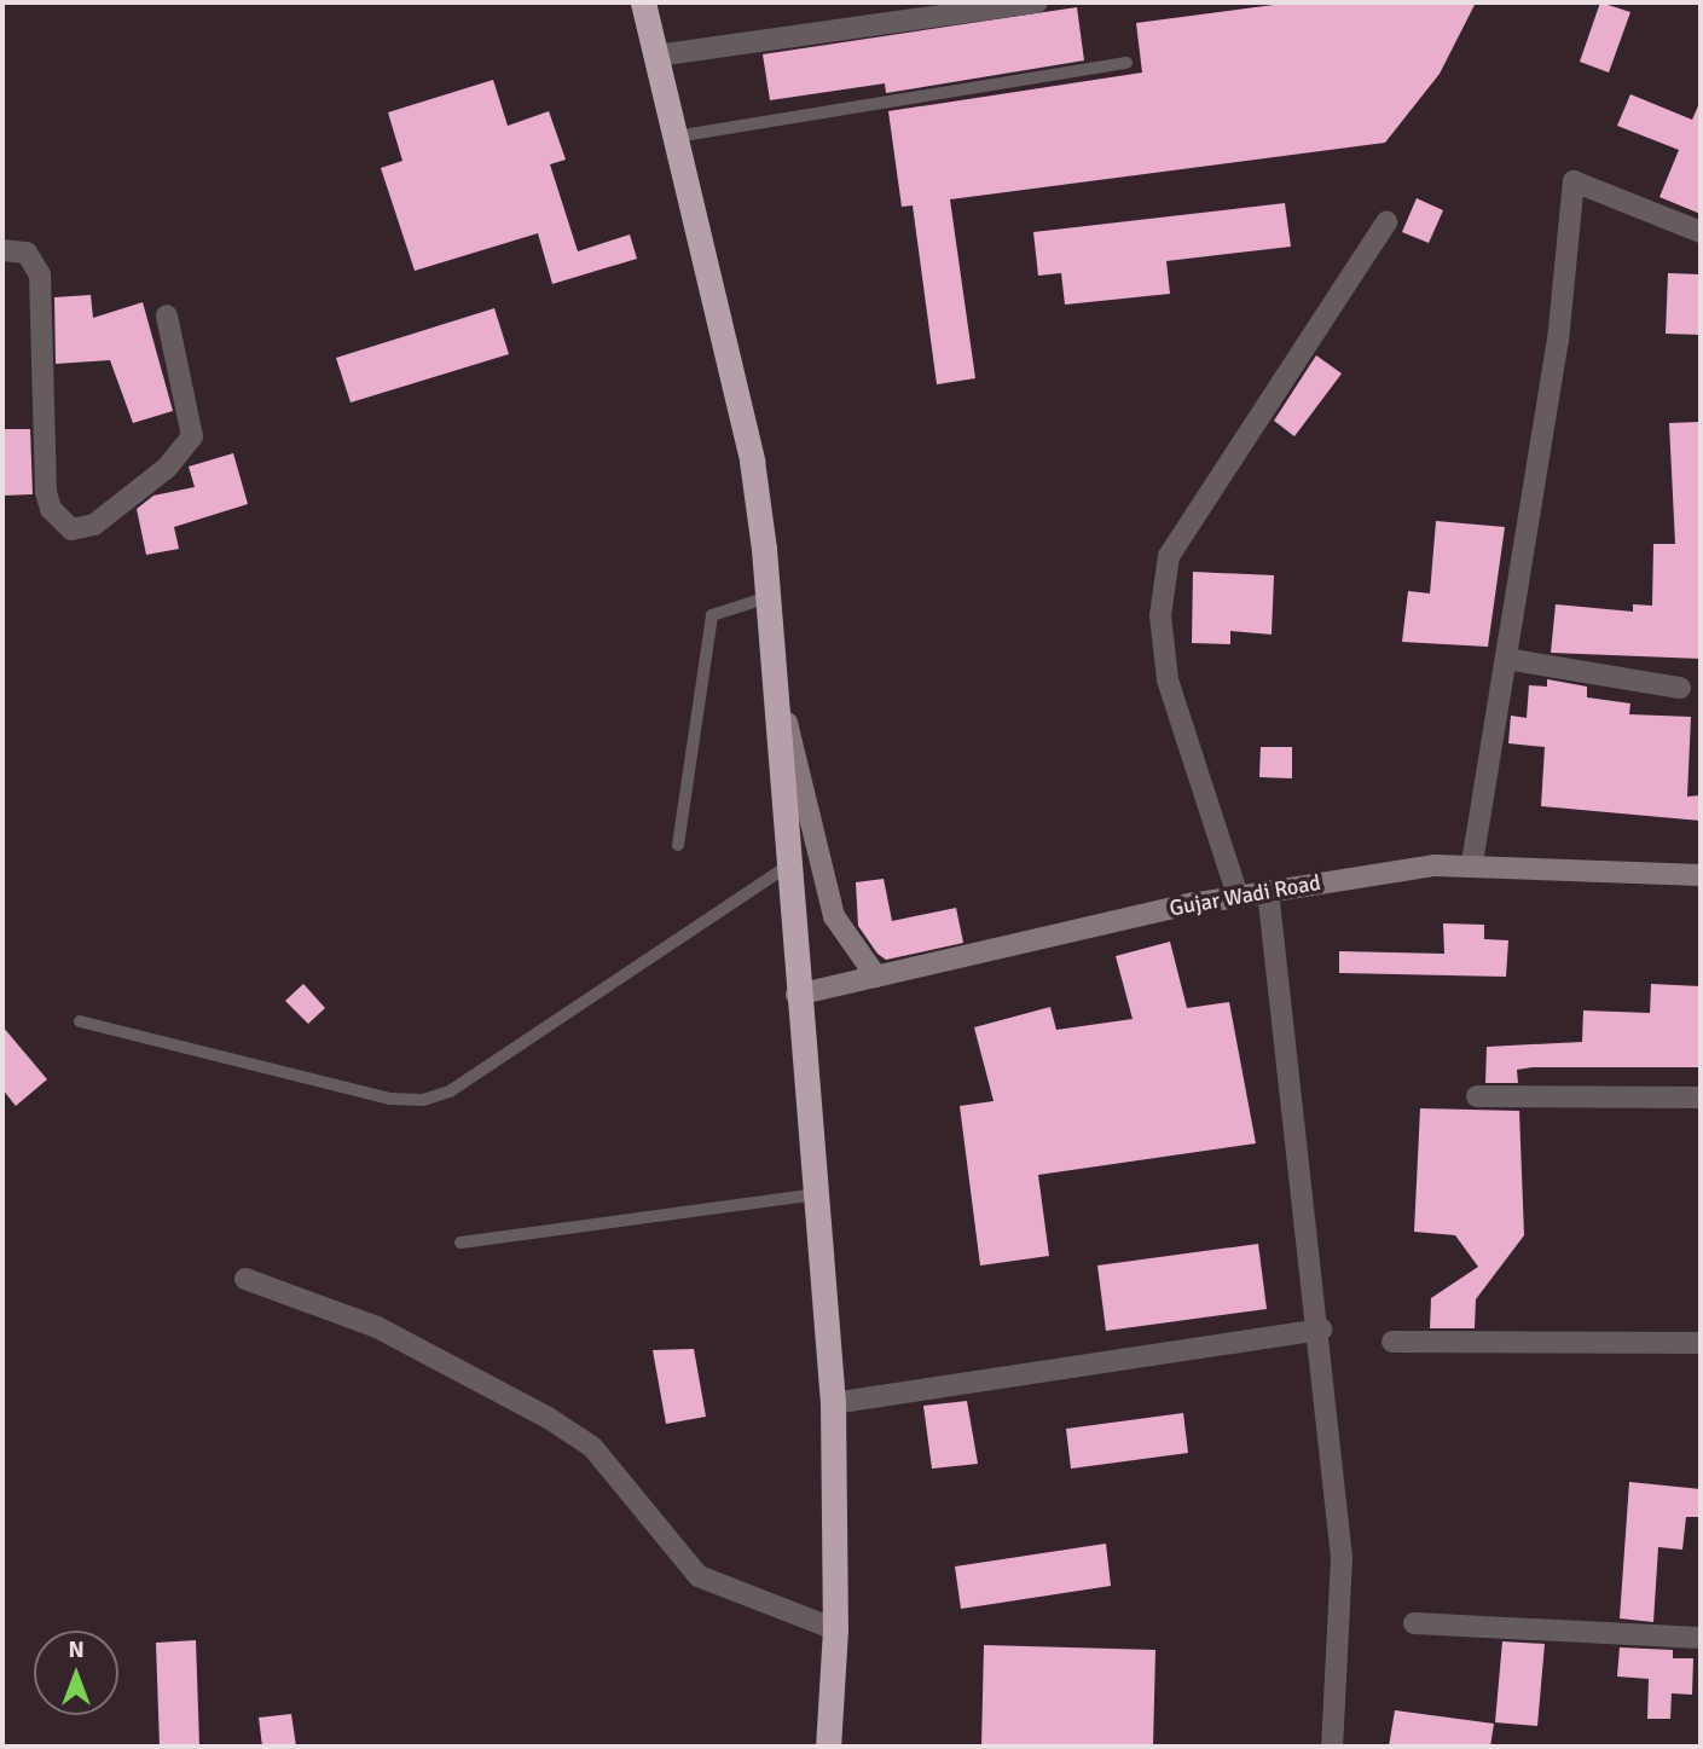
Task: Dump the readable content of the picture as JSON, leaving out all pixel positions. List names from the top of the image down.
{
  "streets": {
    "street": ["Gujar Wadi Road"]
  },
  "north": "top"
}
